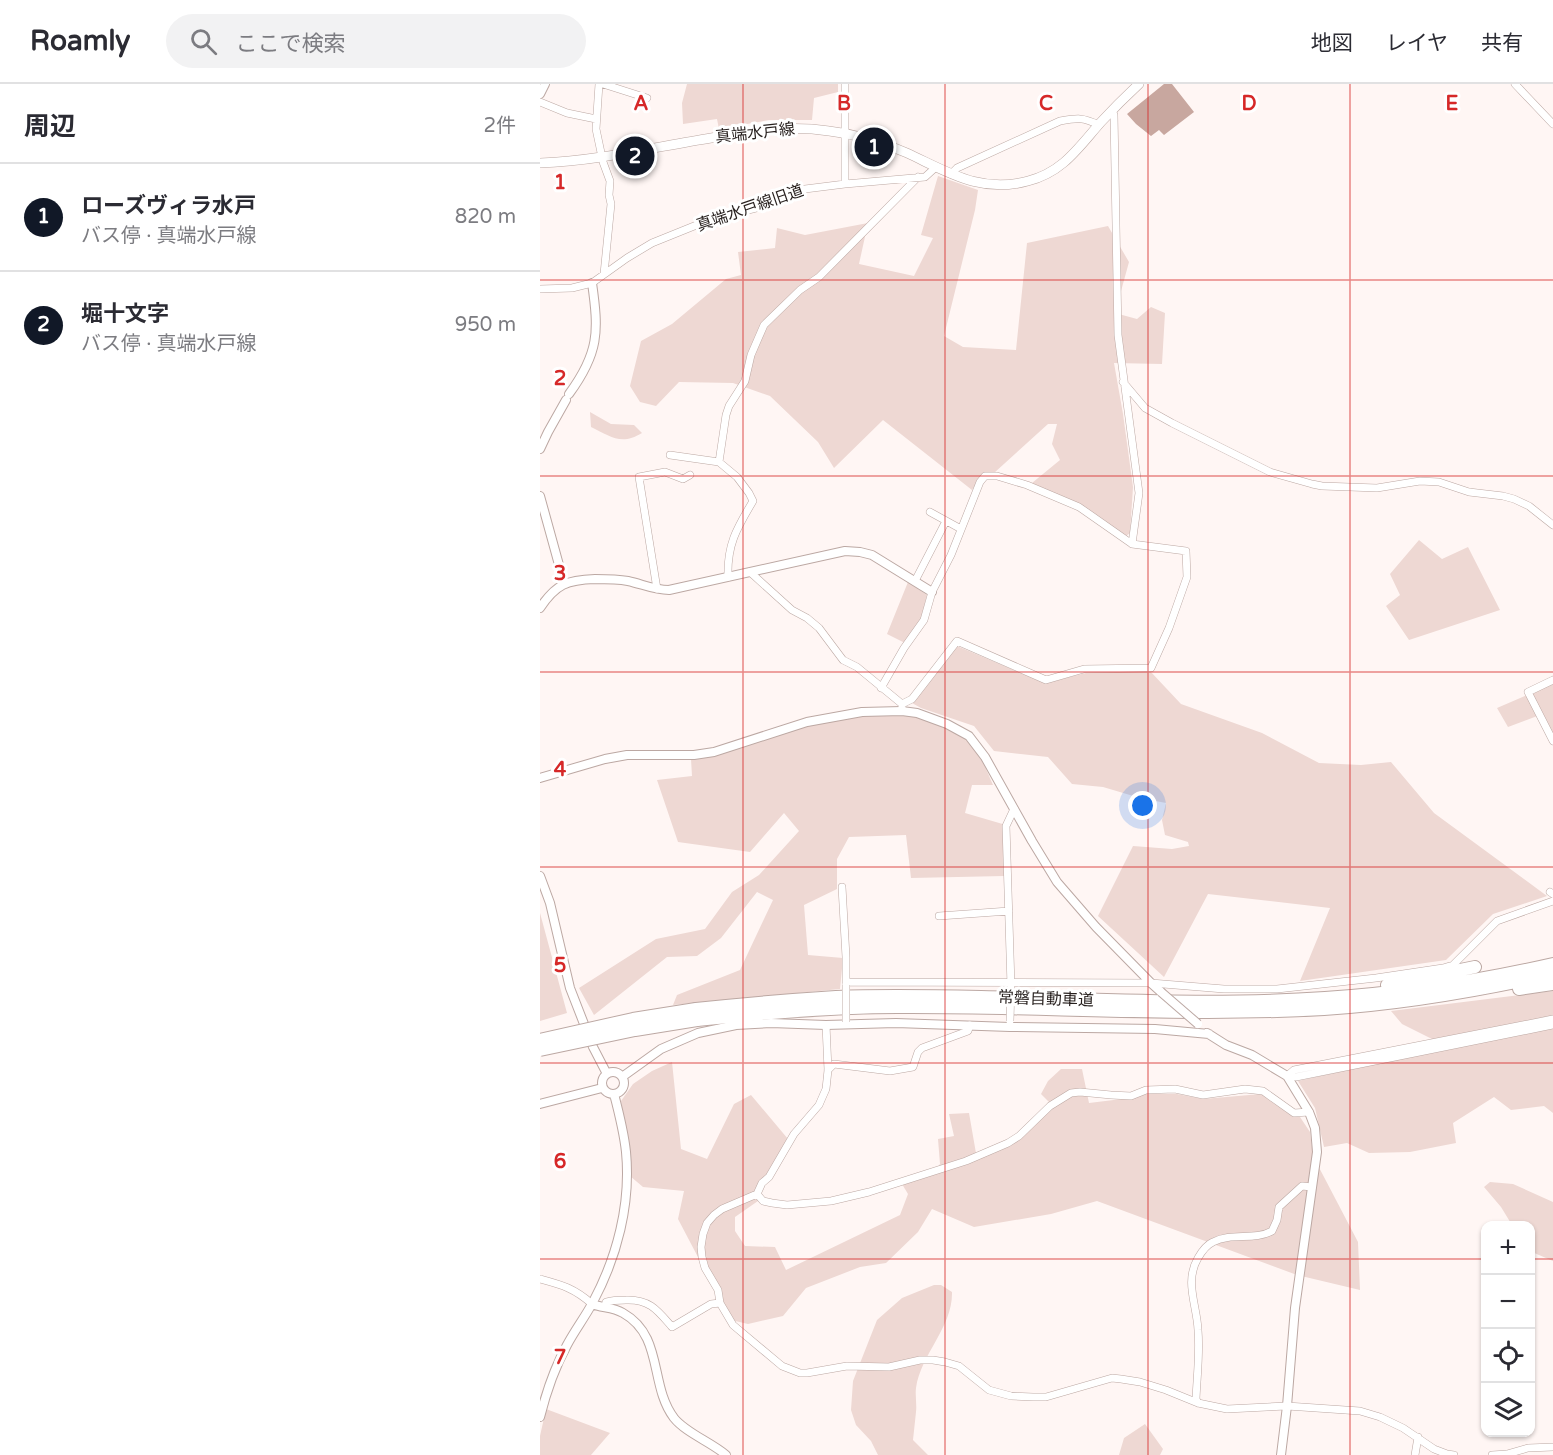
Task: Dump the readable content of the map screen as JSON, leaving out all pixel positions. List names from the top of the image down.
{
  "streets": {
    "highway": ["常磐自動車道"],
    "main road": ["真端水戸線"],
    "street": ["真端水戸線旧道"]
  },
  "crossings": [
    ["真端水戸線", "真端水戸線旧道"]
  ],
  "page": {
    "header": "Roamly",
    "search": "ここで検索",
    "nav": ["地図", "レイヤ", "共有"],
    "heading": ["周辺", "2件"],
    "pins": ["1", "2"],
    "list": [
      {
        "mark": "1",
        "name": "ローズヴィラ水戸",
        "note": "バス停 · 真端水戸線",
        "value": "820 m"
      },
      {
        "mark": "2",
        "name": "堀十文字",
        "note": "バス停 · 真端水戸線",
        "value": "950 m"
      }
    ],
    "map_buttons": ["+", "−"]
  },
  "grid": {
    "columns": [
      "A",
      "B",
      "C",
      "D",
      "E"
    ],
    "rows": [
      "1",
      "2",
      "3",
      "4",
      "5",
      "6",
      "7"
    ]
  }
}
